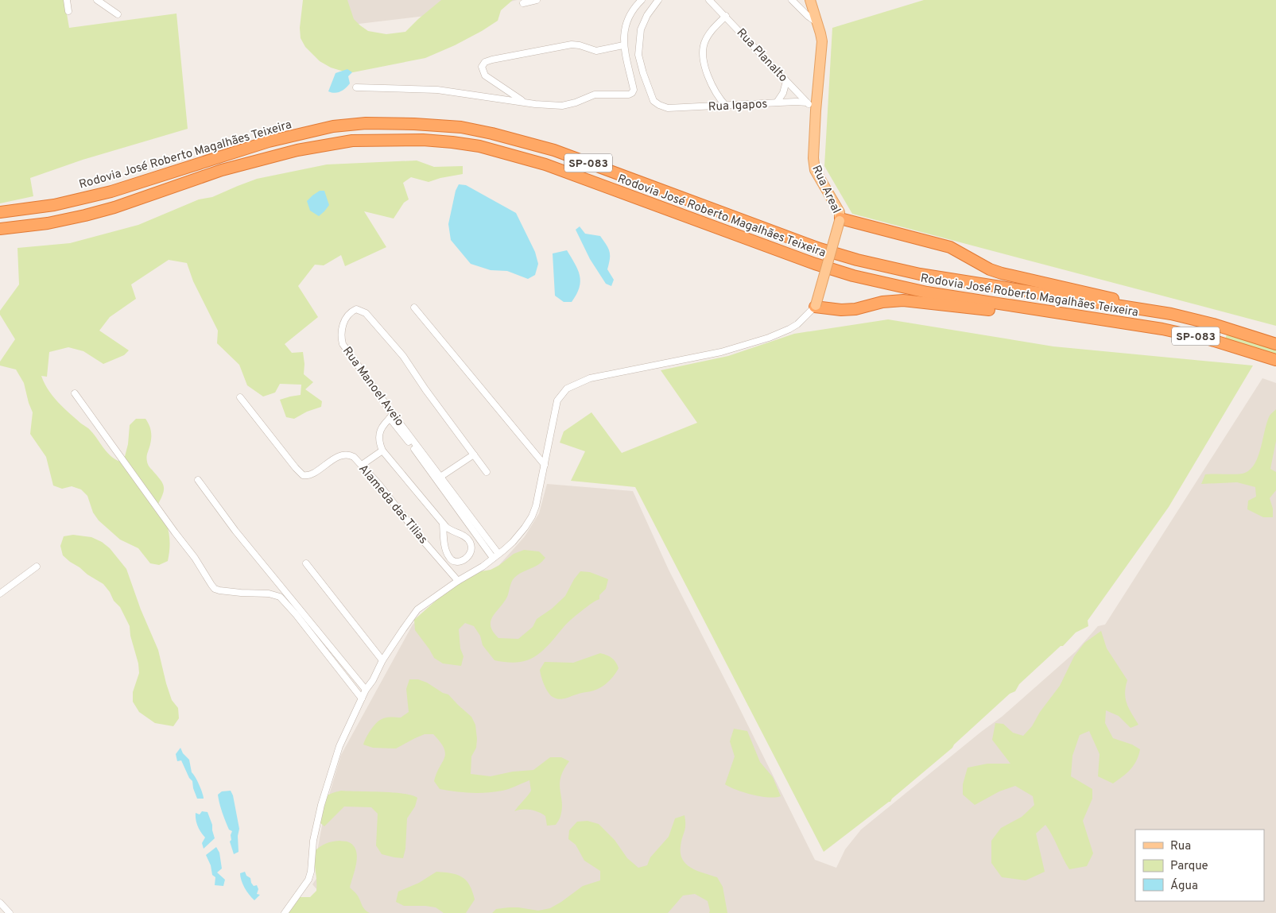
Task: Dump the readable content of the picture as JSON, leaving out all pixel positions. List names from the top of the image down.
{
  "streets": {
    "highway": ["Rodovia José Roberto Magalhães Teixeira", "SP-083"],
    "main road": ["Rua Areal"],
    "street": [
      "Rua Planalto",
      "Rua Igapos",
      "Rua Manoel Aveio",
      "Alameda das Tilias"
    ]
  },
  "crossings": [
    ["Rua Planalto", "Rua Igapos"],
    ["Rua Planalto", "Rua Areal"]
  ],
  "legend": ["Rua", "Parque", "Água"]
}
